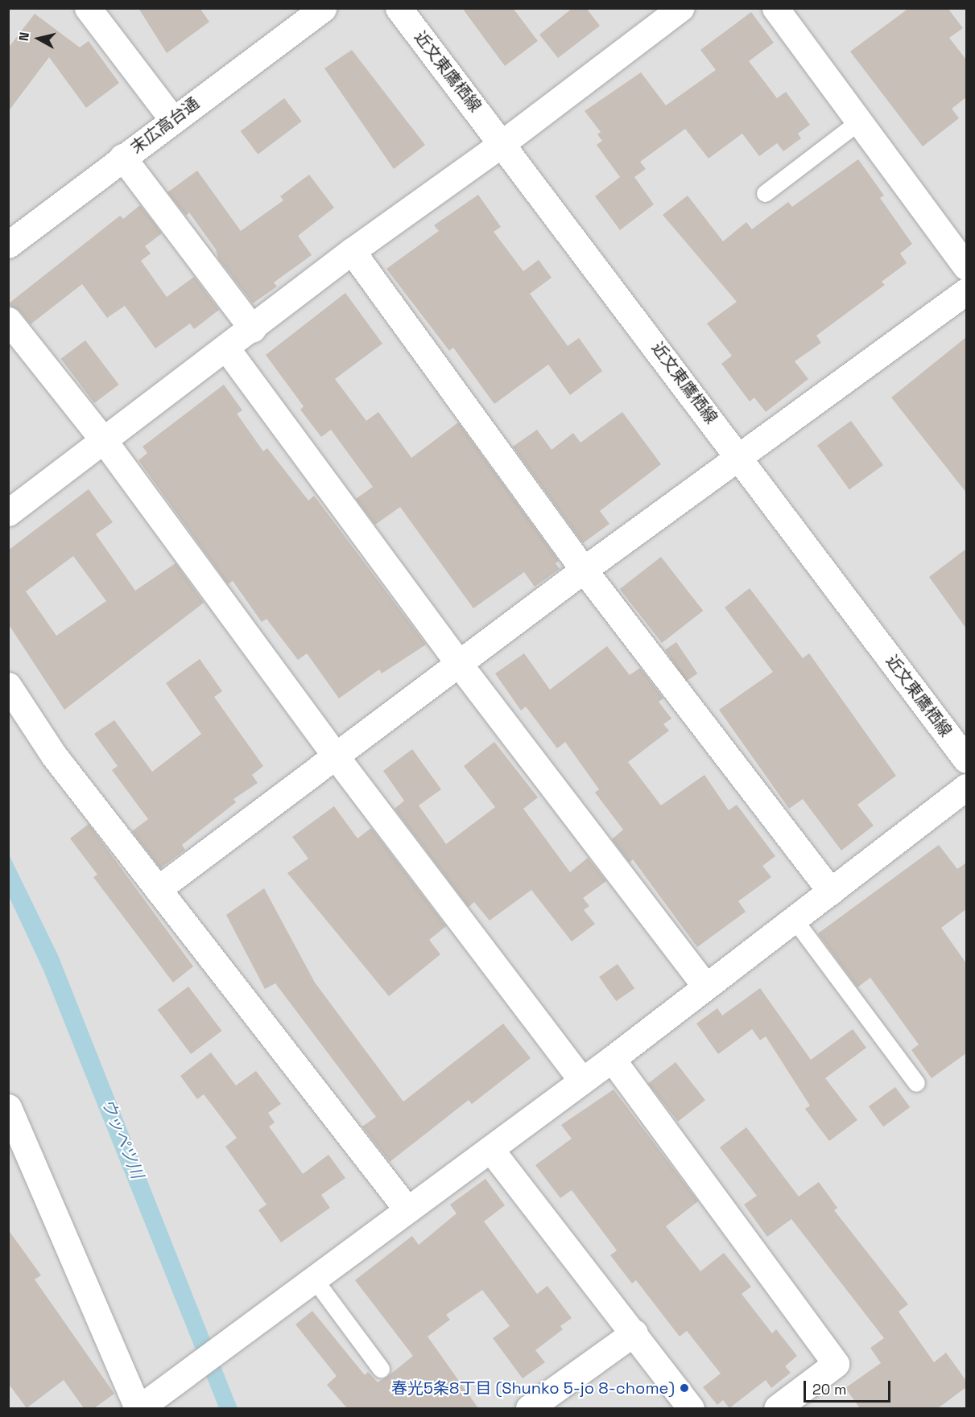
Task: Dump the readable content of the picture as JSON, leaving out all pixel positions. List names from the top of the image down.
{
  "streets": {
    "street": ["近文東鷹栖線", "末広高台通"]
  },
  "water": ["ウッペツ川"],
  "places": ["春光5条8丁目 (Shunko 5-jo 8-chome)"],
  "scale_bar": "20 m",
  "north": "left"
}
